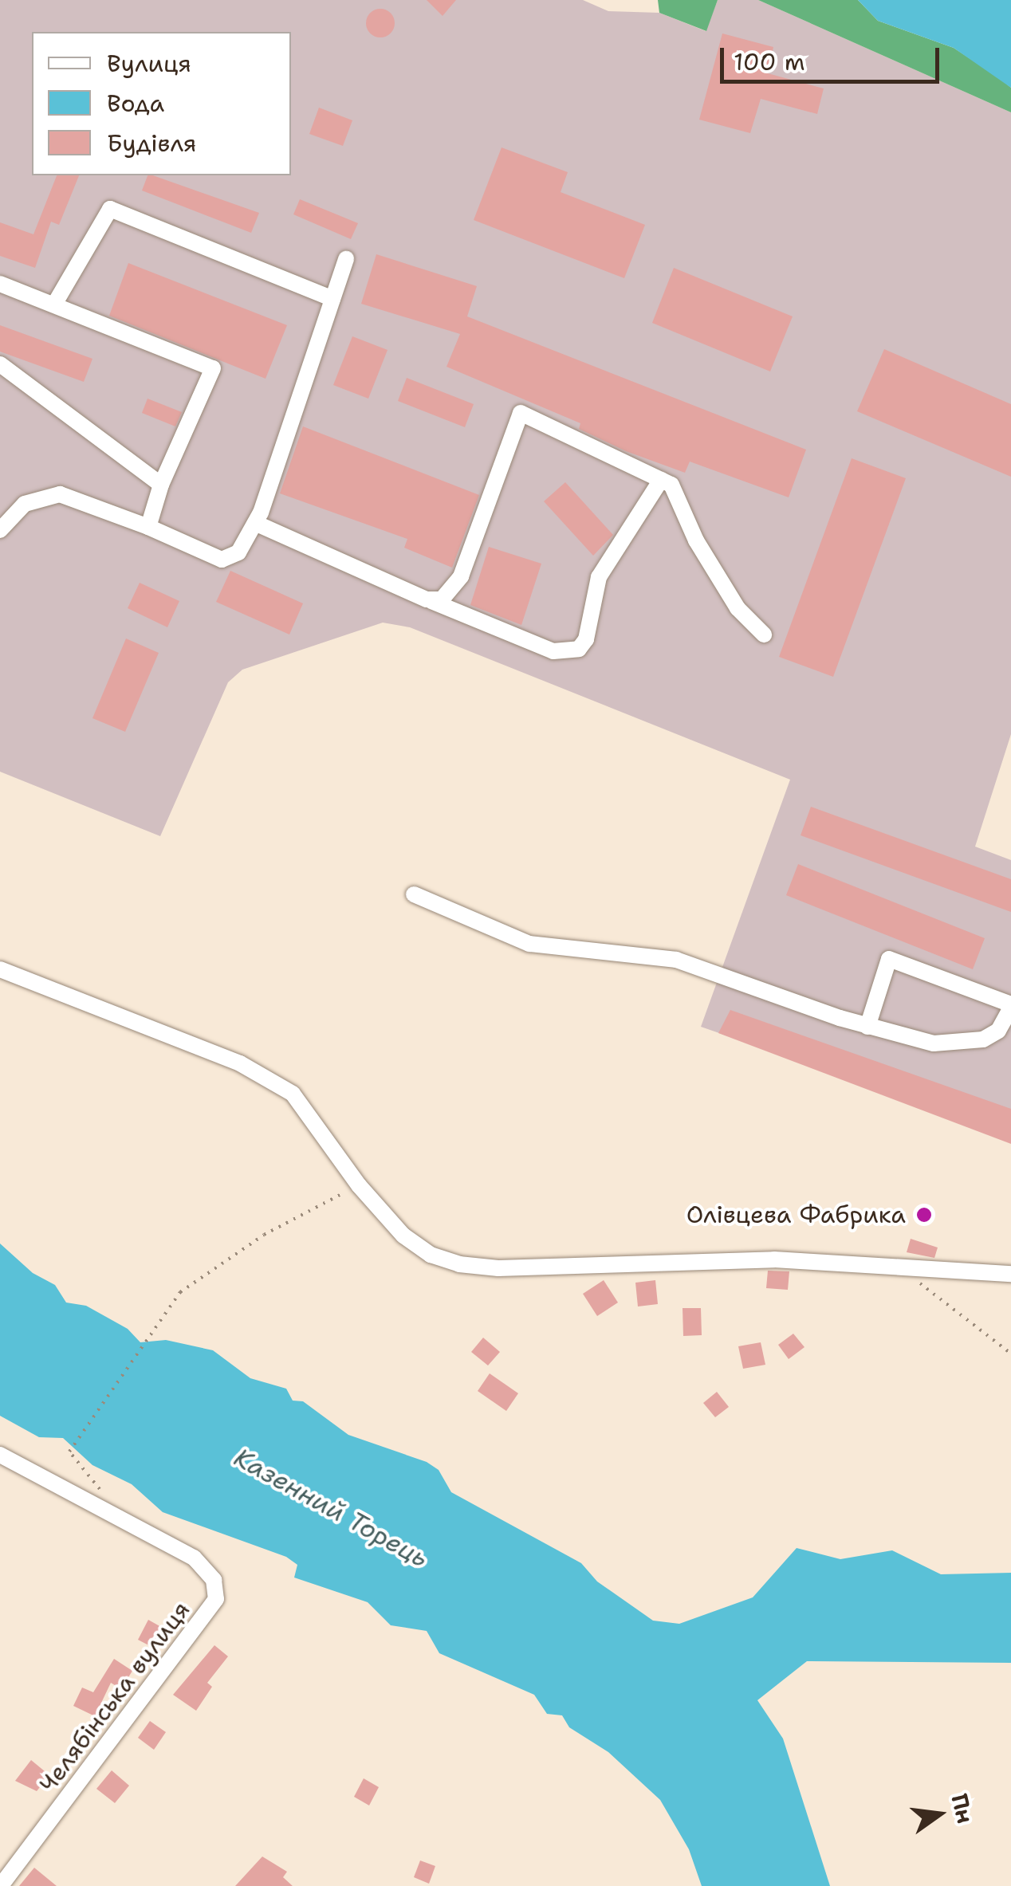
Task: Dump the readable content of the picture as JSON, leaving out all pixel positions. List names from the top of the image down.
{
  "streets": {
    "street": ["Челябінська вулиця"]
  },
  "water": ["Казенний Торець"],
  "places": ["Олівцева Фабрика"],
  "legend": ["Вулиця", "Вода", "Будівля"],
  "scale_bar": "100 m",
  "north": "right"
}
